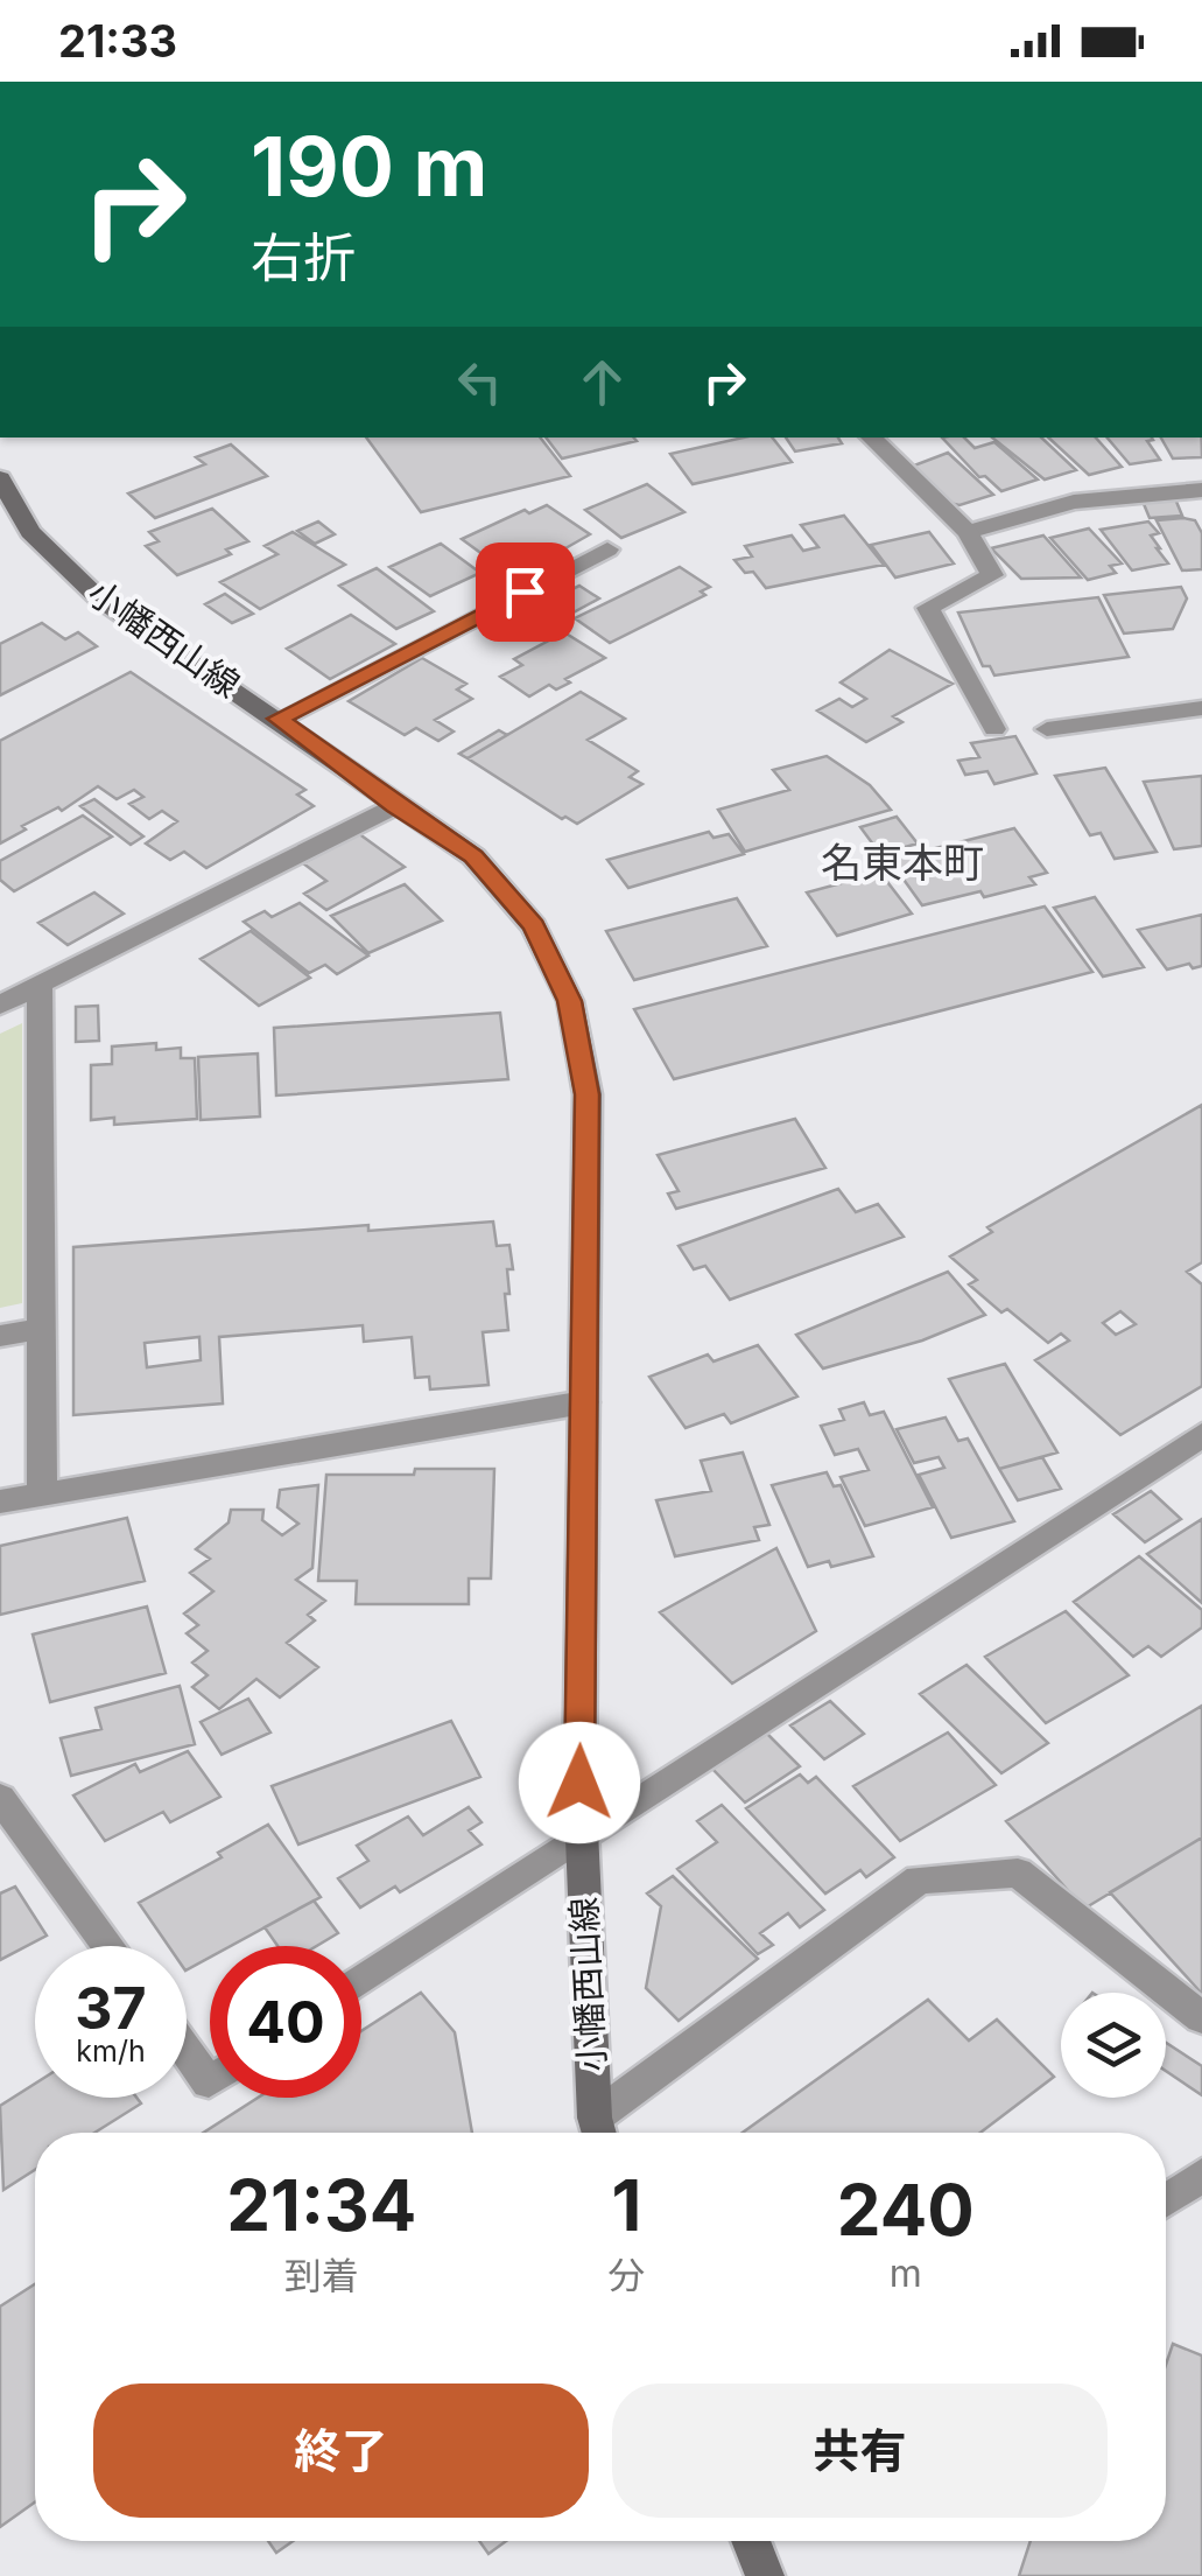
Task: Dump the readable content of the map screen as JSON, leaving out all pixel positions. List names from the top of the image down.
{
  "streets": {
    "street": ["小幡西山線"]
  },
  "districts": ["名東本町"],
  "page": {
    "status": "21:33",
    "turn": ["190 m", "右折"],
    "speed": "37 km/h",
    "limit": "40",
    "eta": [
      "21:34",
      "到着",
      "1",
      "分",
      "240",
      "m"
    ],
    "buttons": ["終了", "共有"]
  }
}
